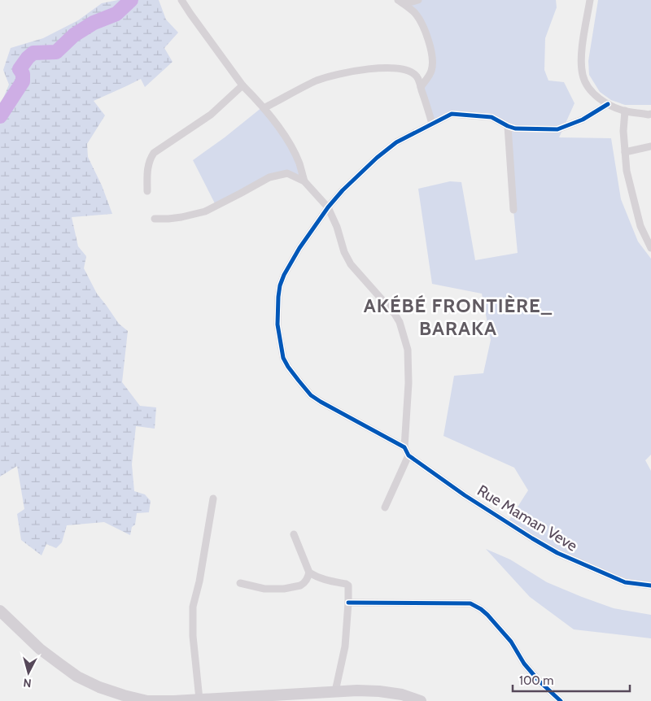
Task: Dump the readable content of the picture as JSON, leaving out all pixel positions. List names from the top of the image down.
{
  "streets": {
    "street": ["Rue Maman Veve"]
  },
  "districts": ["AKÉBÉ FRONTIÈRE_ BARAKA"],
  "scale_bar": "100 m",
  "north": "bottom"
}
